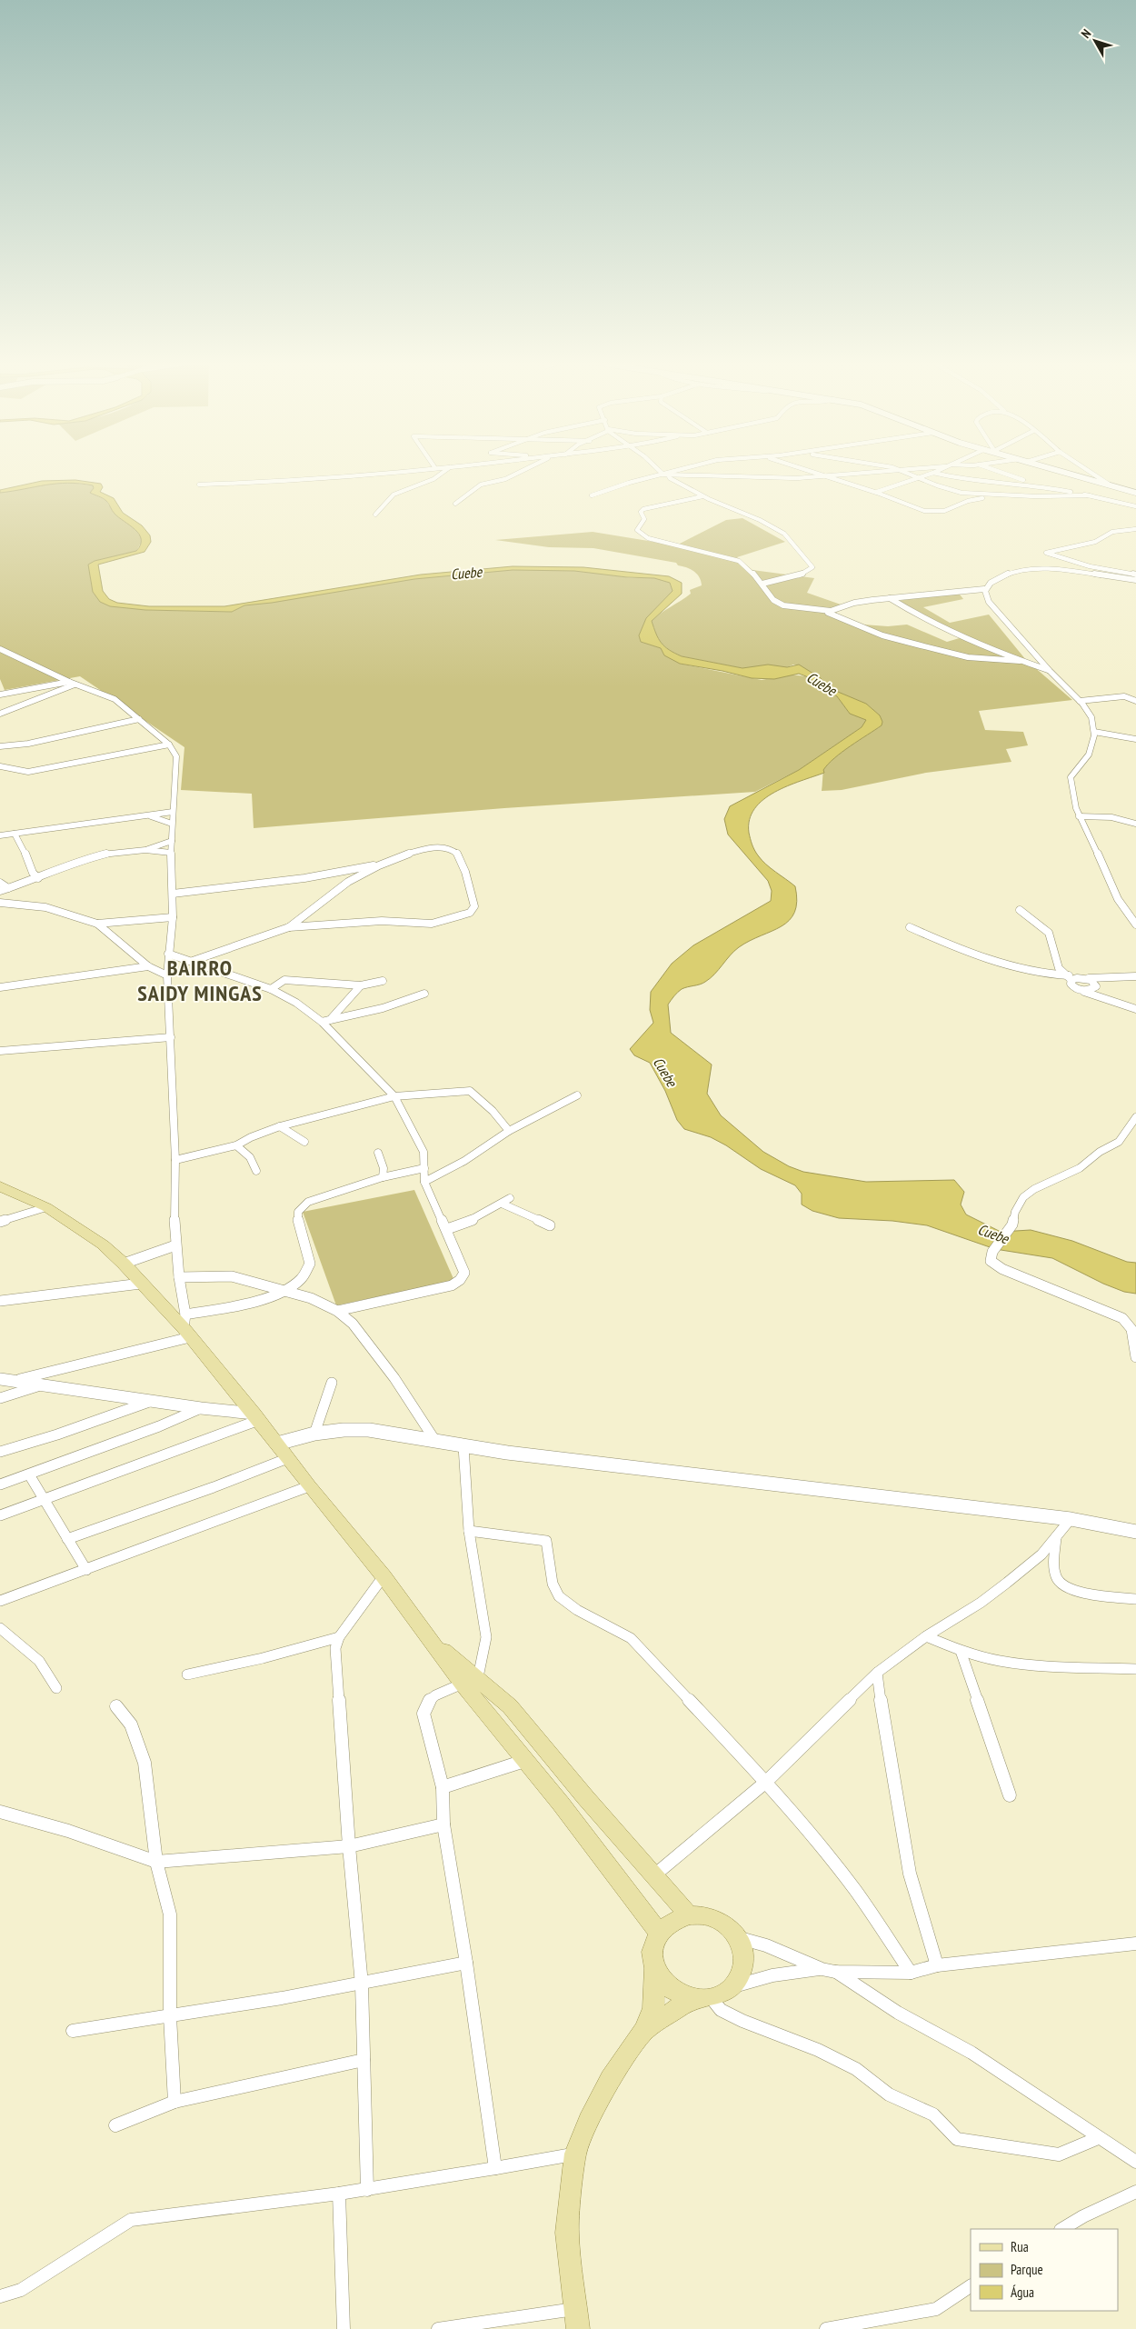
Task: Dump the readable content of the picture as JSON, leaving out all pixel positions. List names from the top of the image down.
{
  "districts": ["BAIRRO SAIDY MINGAS"],
  "water": ["Cuebe"],
  "legend": ["Rua", "Parque", "Água"],
  "north": "top left"
}
